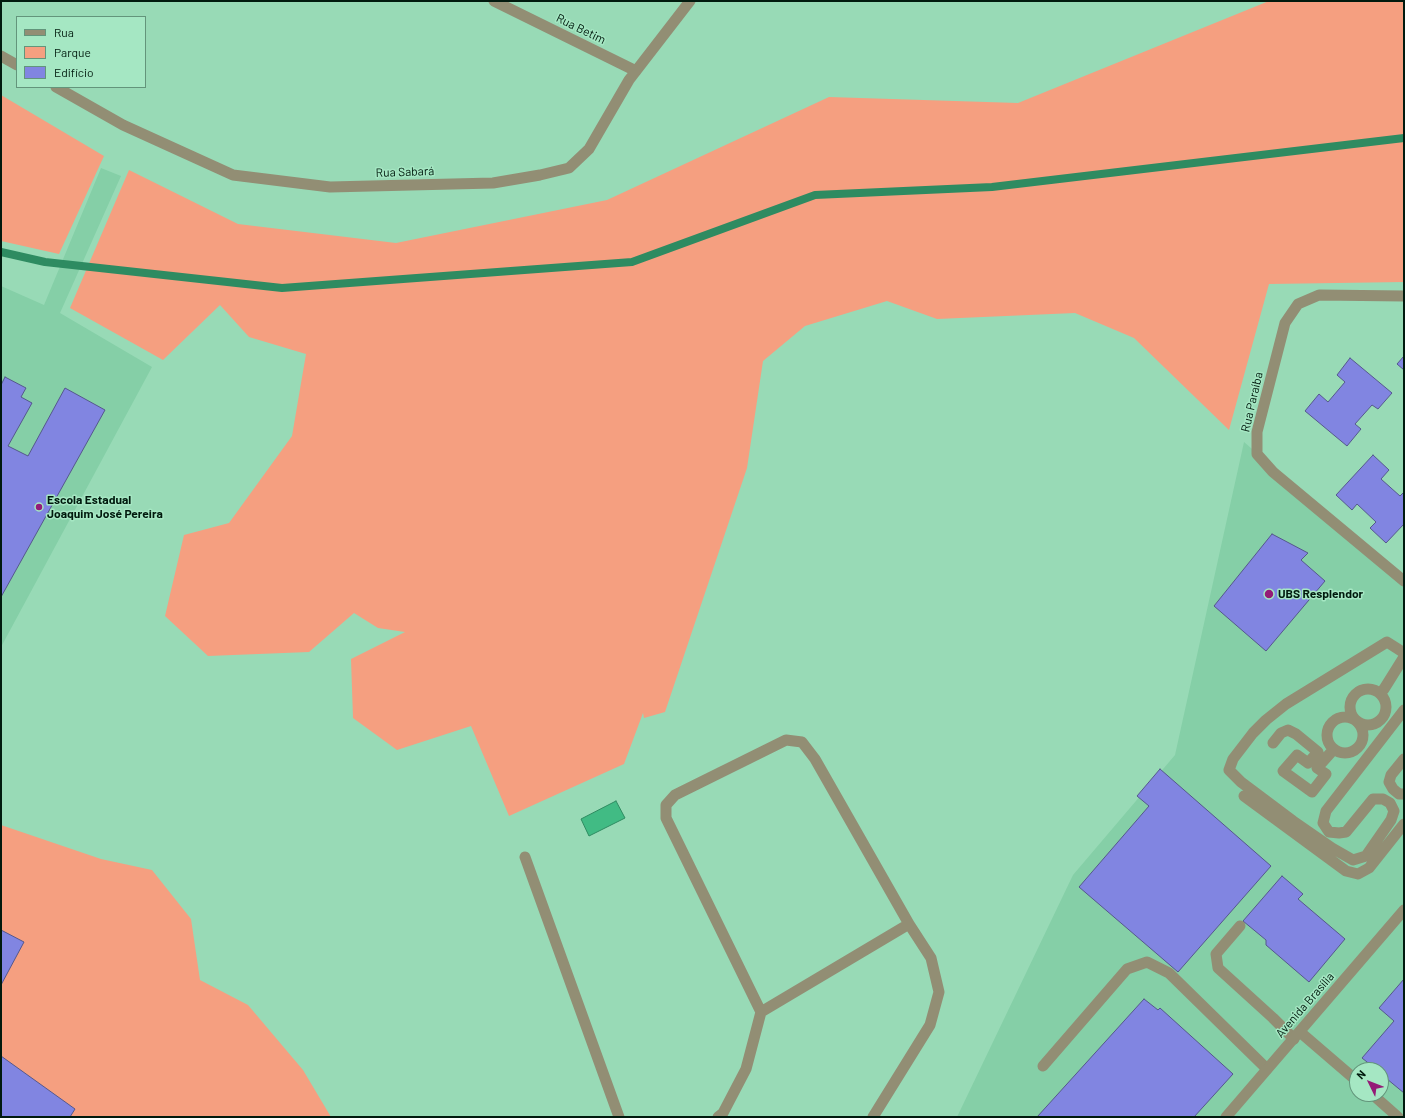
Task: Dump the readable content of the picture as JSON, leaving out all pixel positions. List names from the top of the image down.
{
  "streets": {
    "street": [
      "Rua Betim",
      "Rua Sabará",
      "Rua Paraíba",
      "Avenida Brasília"
    ]
  },
  "crossings": [
    ["Rua Betim", "Rua Sabará"]
  ],
  "places": ["Escola Estadual Joaquim José Pereira", "UBS Resplendor"],
  "legend": ["Rua", "Parque", "Edifício"],
  "north": "top left"
}
